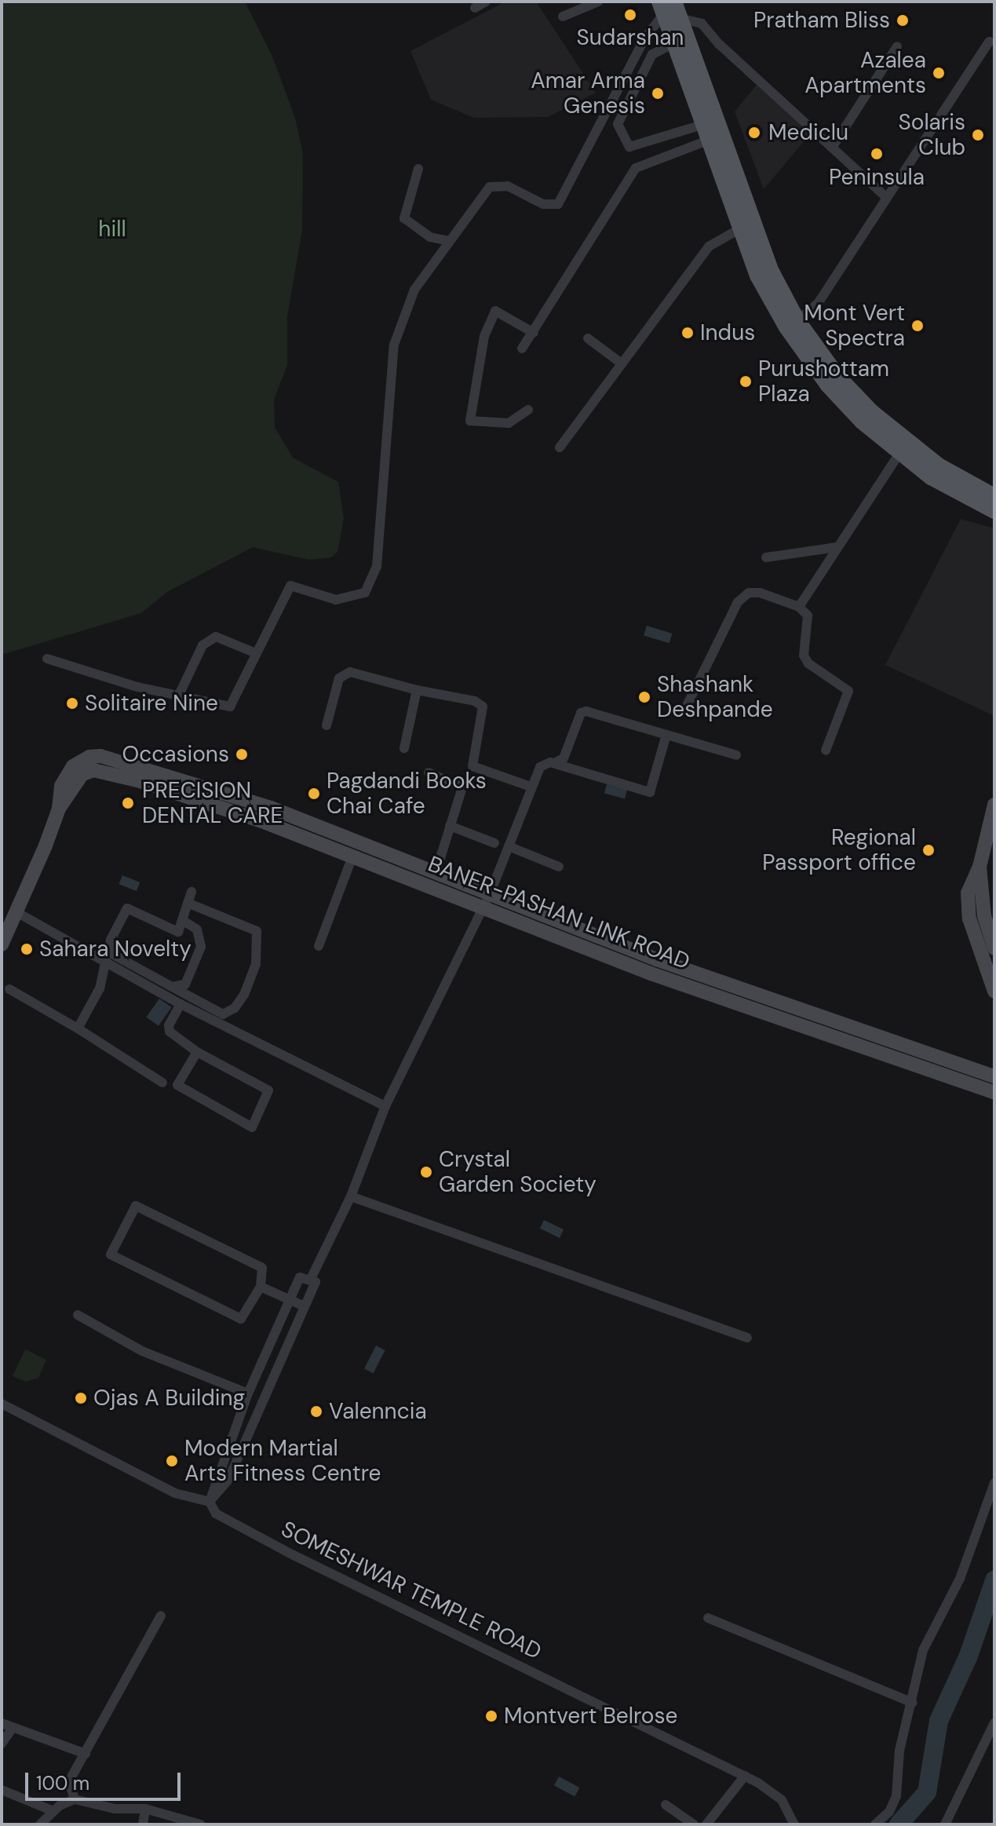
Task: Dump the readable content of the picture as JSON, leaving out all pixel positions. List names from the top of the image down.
{
  "streets": {
    "street": ["BANER-PASHAN LINK ROAD", "SOMESHWAR TEMPLE ROAD"]
  },
  "parks": ["hill"],
  "places": [
    "Sudarshan",
    "Pratham Bliss",
    "Azalea Apartments",
    "Amar Arma Genesis",
    "Mediclu",
    "Solaris Club",
    "Peninsula",
    "Mont Vert Spectra",
    "Indus",
    "Purushottam Plaza",
    "Shashank Deshpande",
    "Solitaire Nine",
    "Occasions",
    "Pagdandi Books Chai Cafe",
    "PRECISION DENTAL CARE",
    "Regional Passport office",
    "Sahara Novelty",
    "Crystal Garden Society",
    "Ojas A Building",
    "Valenncia",
    "Modern Martial Arts Fitness Centre",
    "Montvert Belrose"
  ],
  "scale_bar": "100 m"
}
